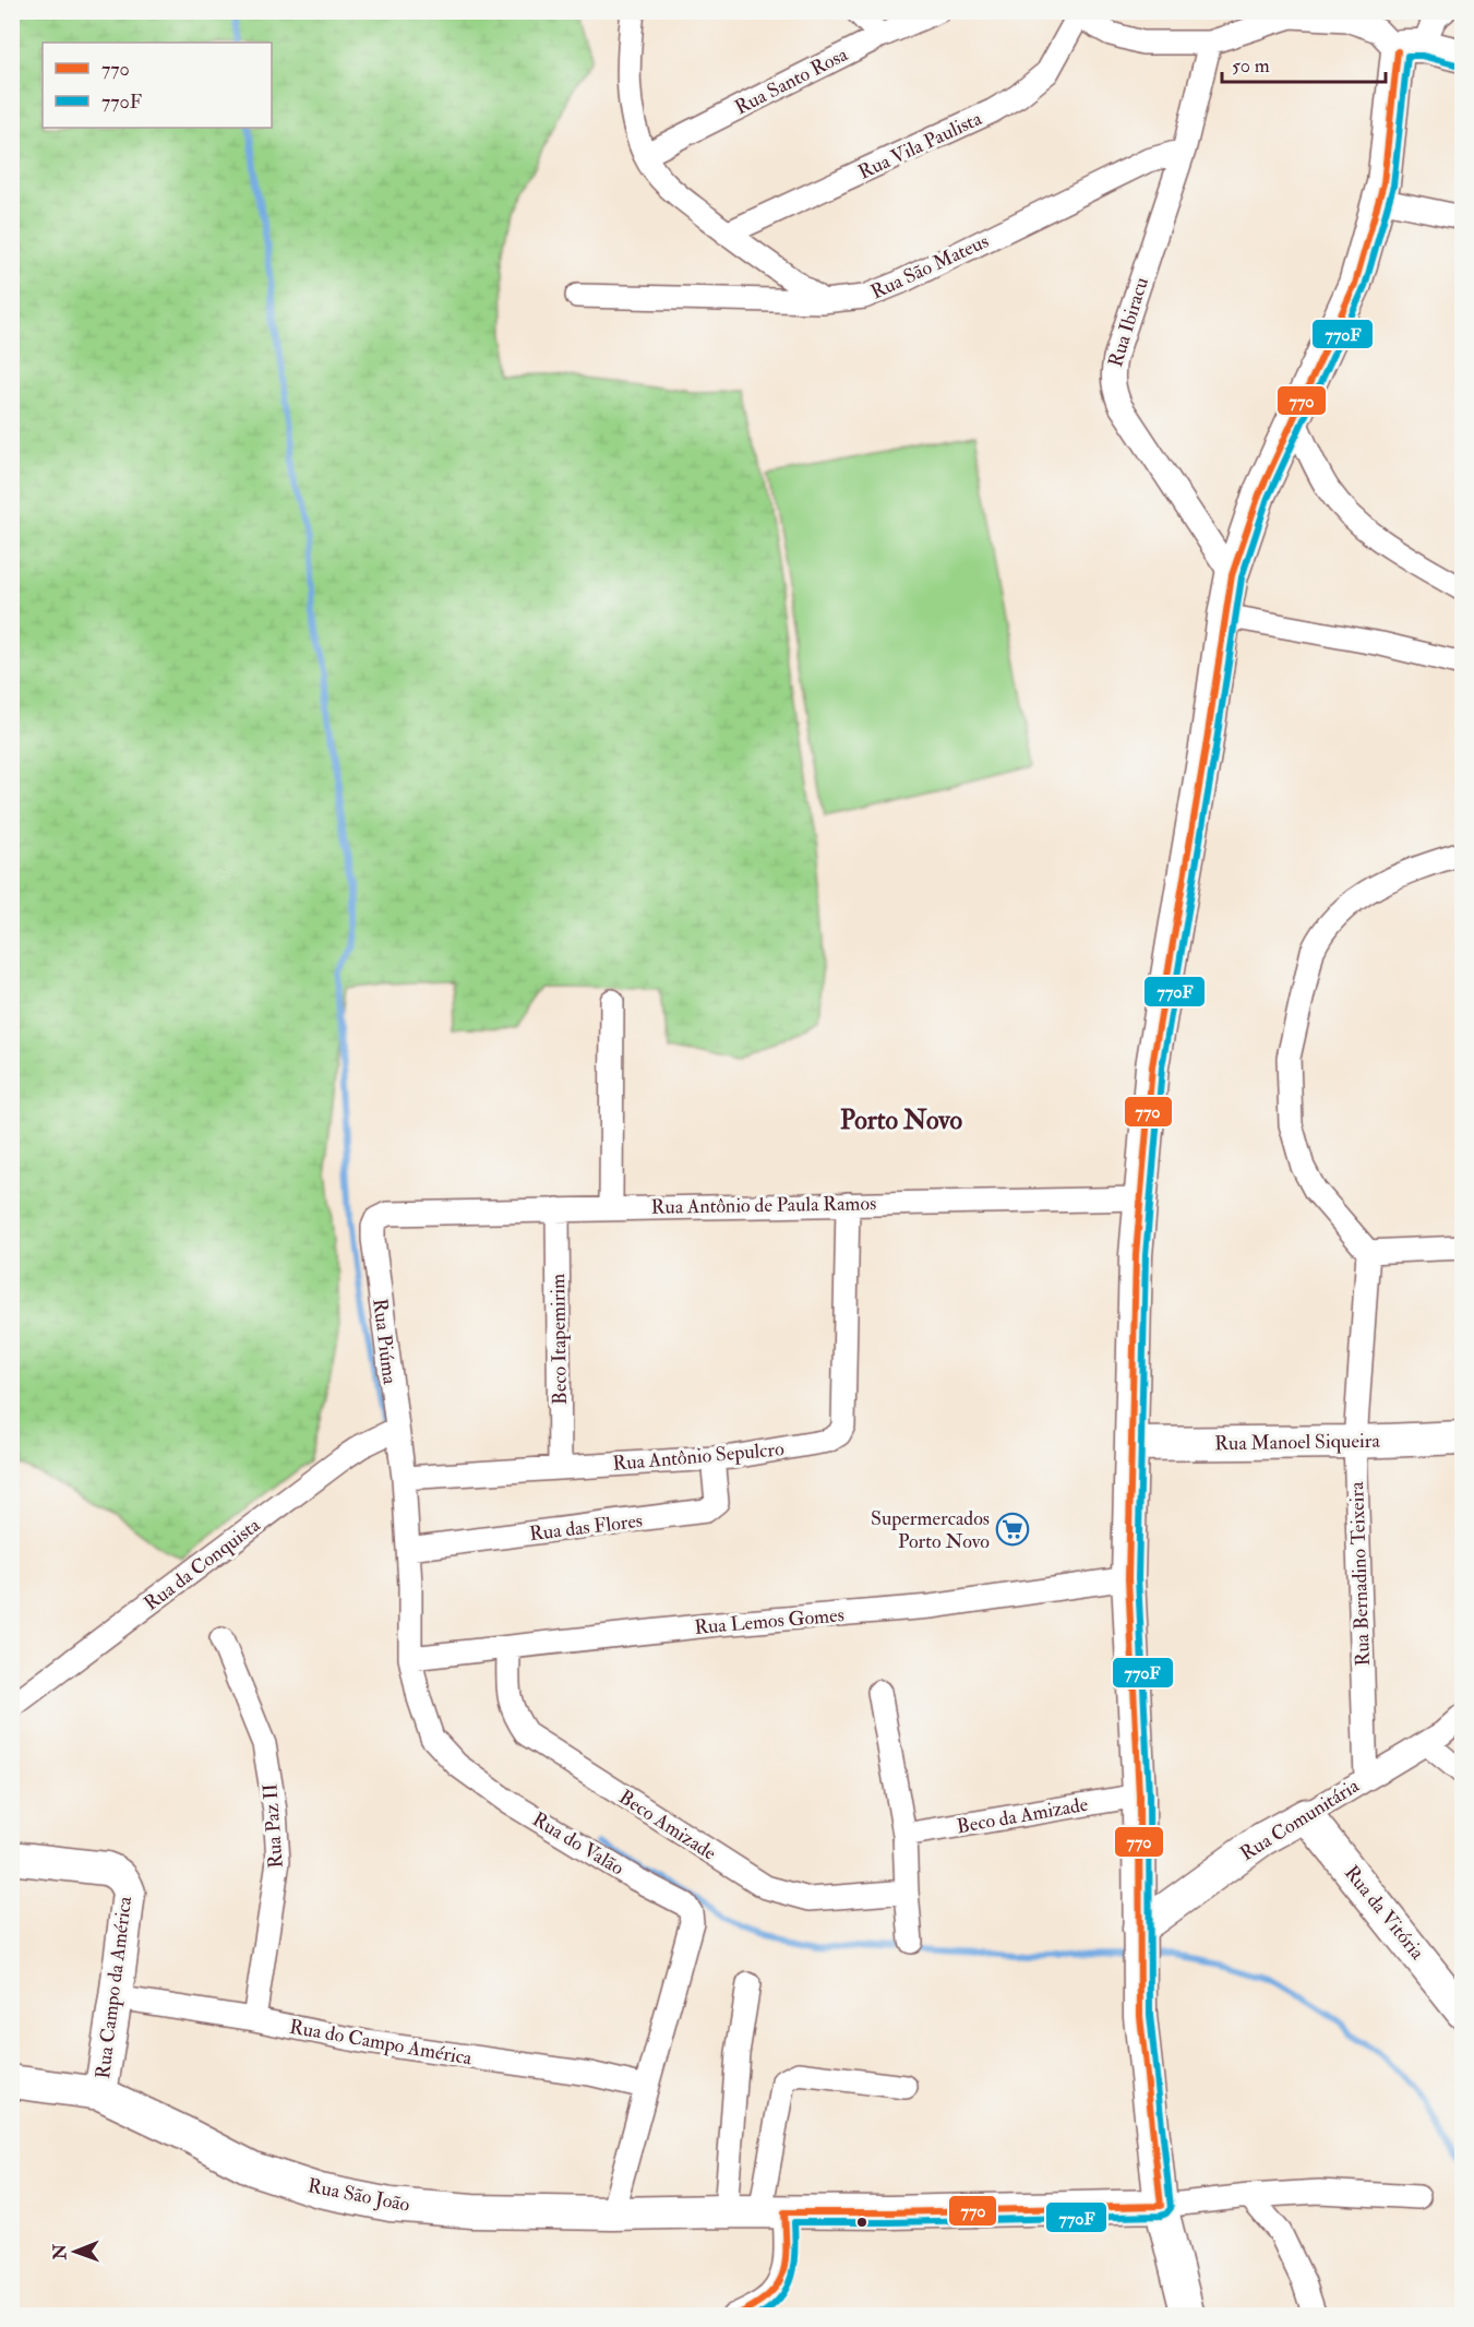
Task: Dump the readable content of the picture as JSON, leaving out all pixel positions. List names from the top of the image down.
{
  "streets": {
    "street": [
      "Rua Santo Rosa",
      "Rua Vila Paulista",
      "Rua São Mateus",
      "Rua Ibiracu",
      "Rua Antônio de Paula Ramos",
      "Beco Itapemirim",
      "Rua Piúma",
      "Rua Manoel Siqueira",
      "Rua Antônio Sepulcro",
      "Rua das Flores",
      "Rua da Conquista",
      "Rua Bernadino Teixeira",
      "Rua Lemos Gomes",
      "Beco da Amizade",
      "Rua Comunitária",
      "Beco Amizade",
      "Rua Paz II",
      "Rua do Valão",
      "Rua da Vitória",
      "Rua Campo da América",
      "Rua do Campo América",
      "Rua São João"
    ]
  },
  "crossings": [
    ["Rua São Mateus", "Rua Ibiracu"],
    ["Rua Antônio de Paula Ramos", "Beco Itapemirim"],
    ["Rua Antônio de Paula Ramos", "Rua Piúma"],
    ["Rua Antônio de Paula Ramos", "Rua Antônio Sepulcro"],
    ["Beco Itapemirim", "Rua Antônio Sepulcro"],
    ["Rua Piúma", "Rua Antônio Sepulcro"],
    ["Rua Piúma", "Rua da Conquista"],
    ["Rua Piúma", "Rua do Valão"],
    ["Rua Manoel Siqueira", "Rua Bernadino Teixeira"],
    ["Rua Antônio Sepulcro", "Rua das Flores"],
    ["Rua Antônio Sepulcro", "Rua do Valão"],
    ["Rua das Flores", "Rua do Valão"],
    ["Rua Bernadino Teixeira", "Rua Comunitária"],
    ["Rua Lemos Gomes", "Beco Amizade"],
    ["Rua Lemos Gomes", "Rua do Valão"],
    ["Rua Comunitária", "Rua da Vitória"],
    ["Rua Paz II", "Rua do Campo América"],
    ["Rua do Valão", "Rua do Campo América"],
    ["Rua do Valão", "Rua São João"],
    ["Rua Campo da América", "Rua do Campo América"],
    ["Rua Campo da América", "Rua São João"]
  ],
  "districts": ["Porto Novo"],
  "places": {
    "supermarket": ["Supermercados Porto Novo"]
  },
  "lines": ["transit line 770", "transit line 770F"],
  "legend": ["770", "770F"],
  "scale_bar": "50 m",
  "north": "left"
}
